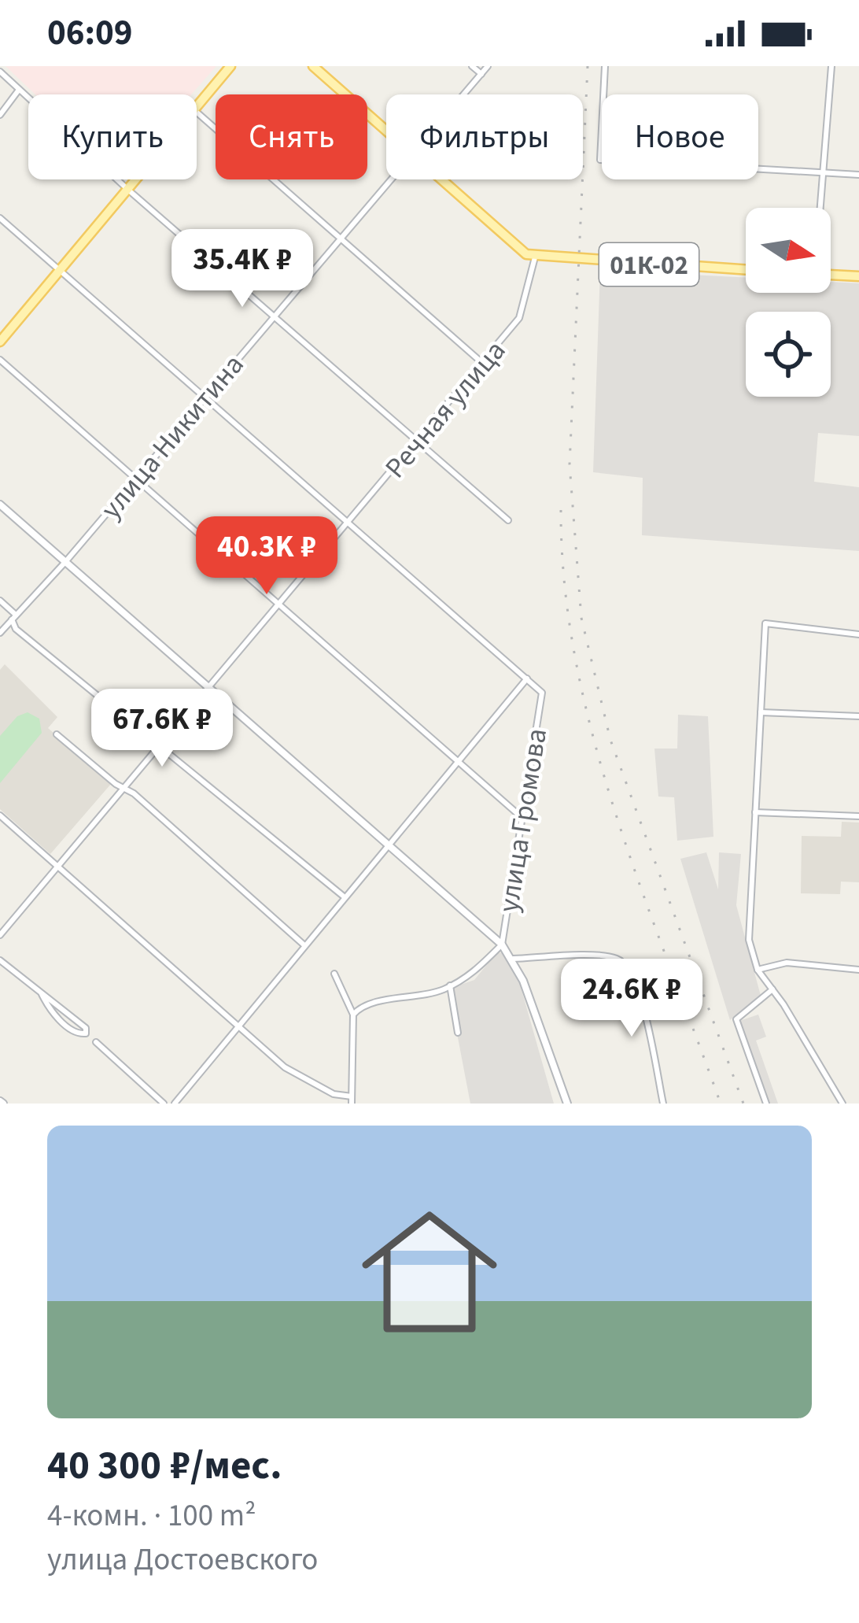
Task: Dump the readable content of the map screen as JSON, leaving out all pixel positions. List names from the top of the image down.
{
  "streets": {
    "main road": ["01К-02"],
    "street": ["Речная улица", "улица Никитина", "улица Громова"]
  },
  "crossings": [
    ["01К-02", "Речная улица"]
  ],
  "north": "right",
  "page": {
    "status": "06:09",
    "chip": [
      "Купить",
      "Снять",
      "Фильтры",
      "Новое"
    ],
    "price": [
      "35.4K ₽",
      "40.3K ₽",
      "67.6K ₽",
      "24.6K ₽"
    ],
    "list": [
      {
        "name": "40 300 ₽/мес.",
        "note": "4-комн. · 100 m² · улица Достоевского"
      }
    ]
  }
}
